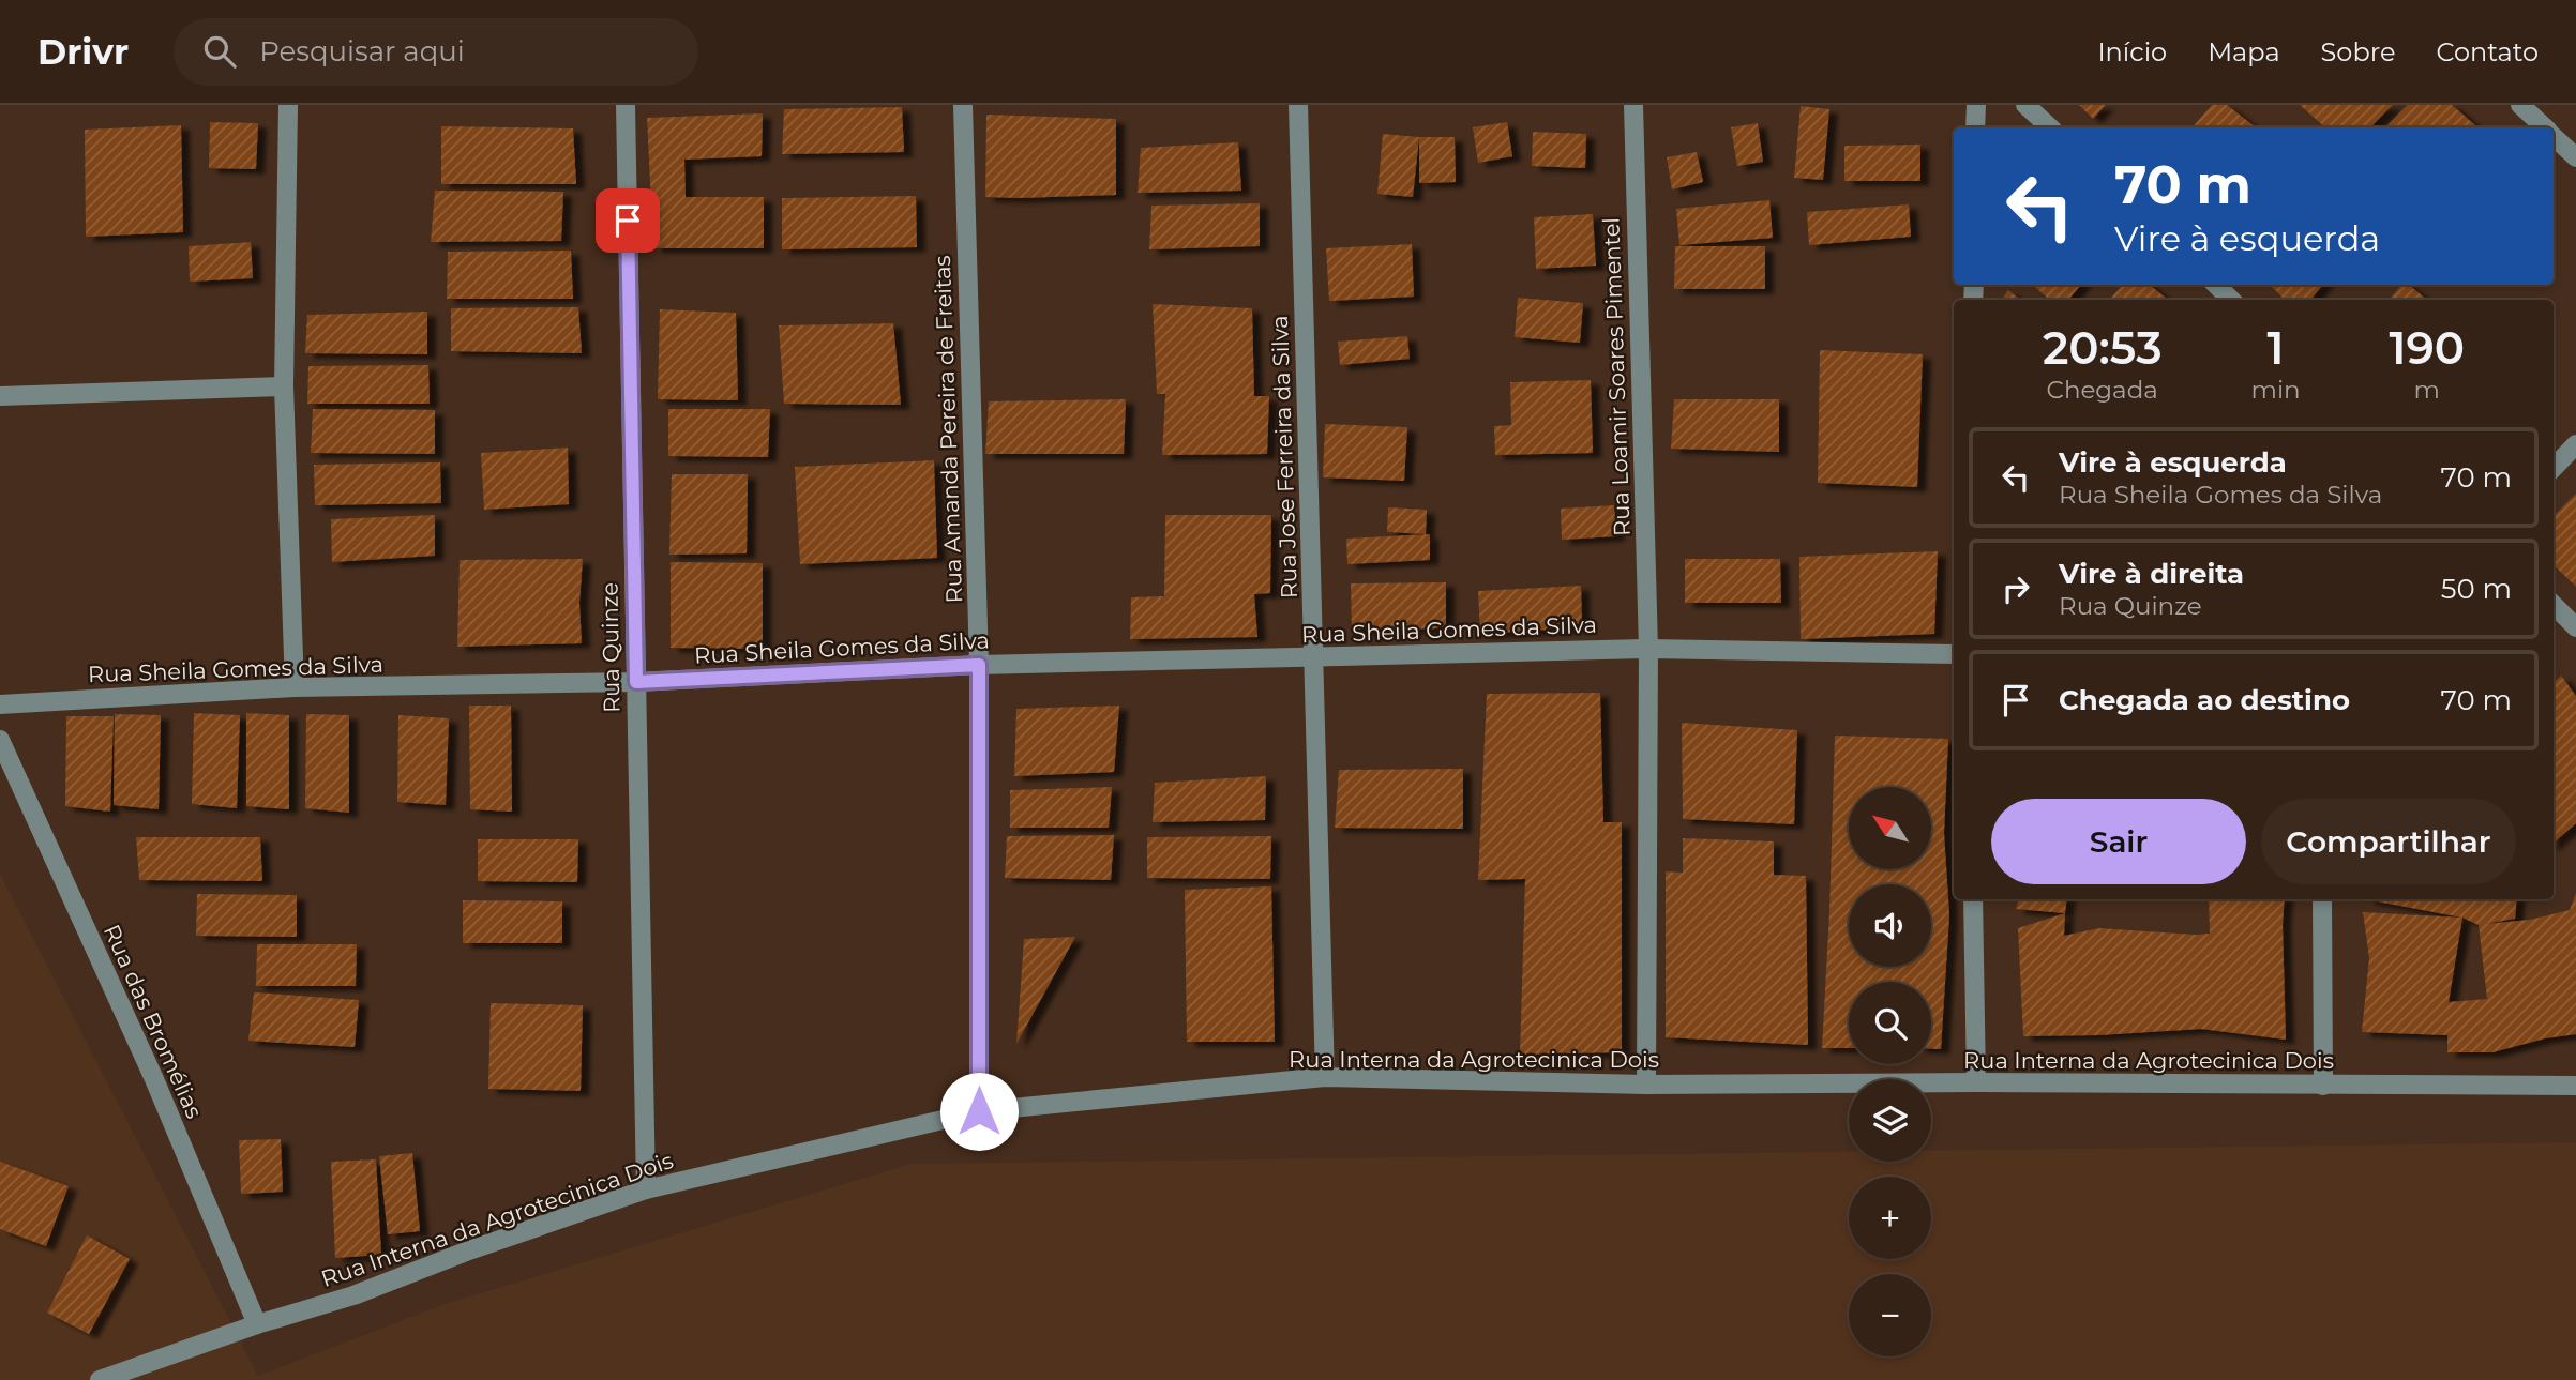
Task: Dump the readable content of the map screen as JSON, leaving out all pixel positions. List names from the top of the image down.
{
  "streets": {
    "street": [
      "Rua Loamir Soares Pimentel",
      "Rua Amanda Pereira de Freitas",
      "Rua Jose Ferreira da Silva",
      "Rua Sheila Gomes da Silva",
      "Rua Quinze",
      "Rua das Bromélias",
      "Rua Interna da Agrotecinica Dois"
    ]
  },
  "crossings": [
    ["Rua Loamir Soares Pimentel", "Rua Sheila Gomes da Silva"],
    ["Rua Loamir Soares Pimentel", "Rua Interna da Agrotecinica Dois"],
    ["Rua Amanda Pereira de Freitas", "Rua Sheila Gomes da Silva"],
    ["Rua Amanda Pereira de Freitas", "Rua Interna da Agrotecinica Dois"],
    ["Rua Jose Ferreira da Silva", "Rua Sheila Gomes da Silva"],
    ["Rua Jose Ferreira da Silva", "Rua Interna da Agrotecinica Dois"],
    ["Rua Sheila Gomes da Silva", "Rua Quinze"],
    ["Rua Quinze", "Rua Interna da Agrotecinica Dois"],
    ["Rua das Bromélias", "Rua Interna da Agrotecinica Dois"]
  ],
  "north": "top left",
  "page": {
    "header": "Drivr",
    "search": "Pesquisar aqui",
    "nav": [
      "Início",
      "Mapa",
      "Sobre",
      "Contato"
    ],
    "turn": ["70 m", "Vire à esquerda"],
    "eta": [
      "20:53",
      "Chegada",
      "1",
      "min",
      "190",
      "m"
    ],
    "list": [
      {
        "name": "Vire à esquerda",
        "note": "Rua Sheila Gomes da Silva",
        "value": "70 m"
      },
      {
        "name": "Vire à direita",
        "note": "Rua Quinze",
        "value": "50 m"
      },
      {
        "name": "Chegada ao destino",
        "value": "70 m"
      }
    ],
    "buttons": ["Sair", "Compartilhar"],
    "map_buttons": ["+", "−"]
  }
}
